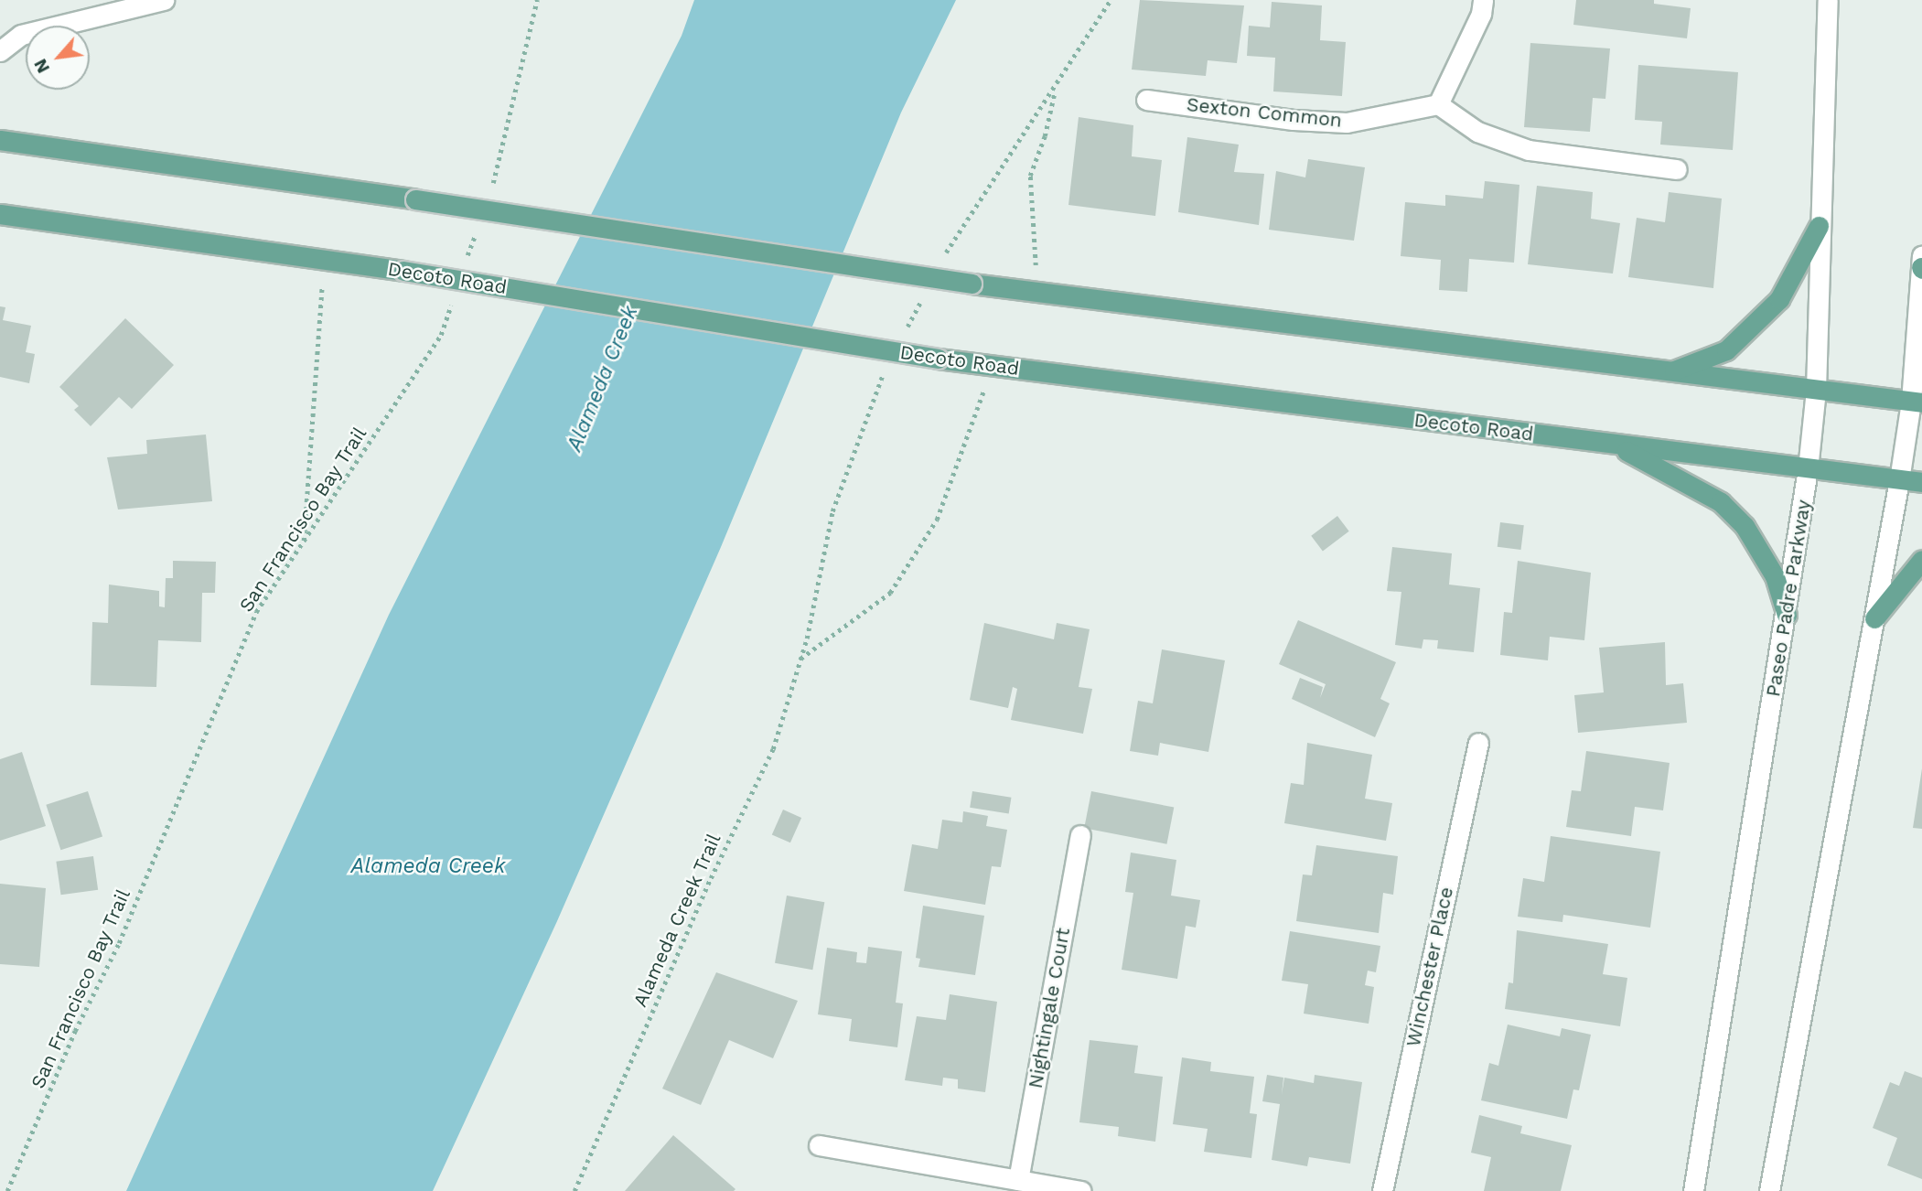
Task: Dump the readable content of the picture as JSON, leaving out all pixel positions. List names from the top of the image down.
{
  "streets": {
    "main road": [
      "Sexton Common",
      "Decoto Road",
      "Paseo Padre Parkway",
      "Winchester Place",
      "Nightingale Court"
    ],
    "path": ["San Francisco Bay Trail", "Alameda Creek Trail"]
  },
  "crossings": [
    ["Decoto Road", "Paseo Padre Parkway"],
    ["Decoto Road", "Alameda Creek Trail"]
  ],
  "water": ["Alameda Creek"],
  "north": "bottom left"
}
